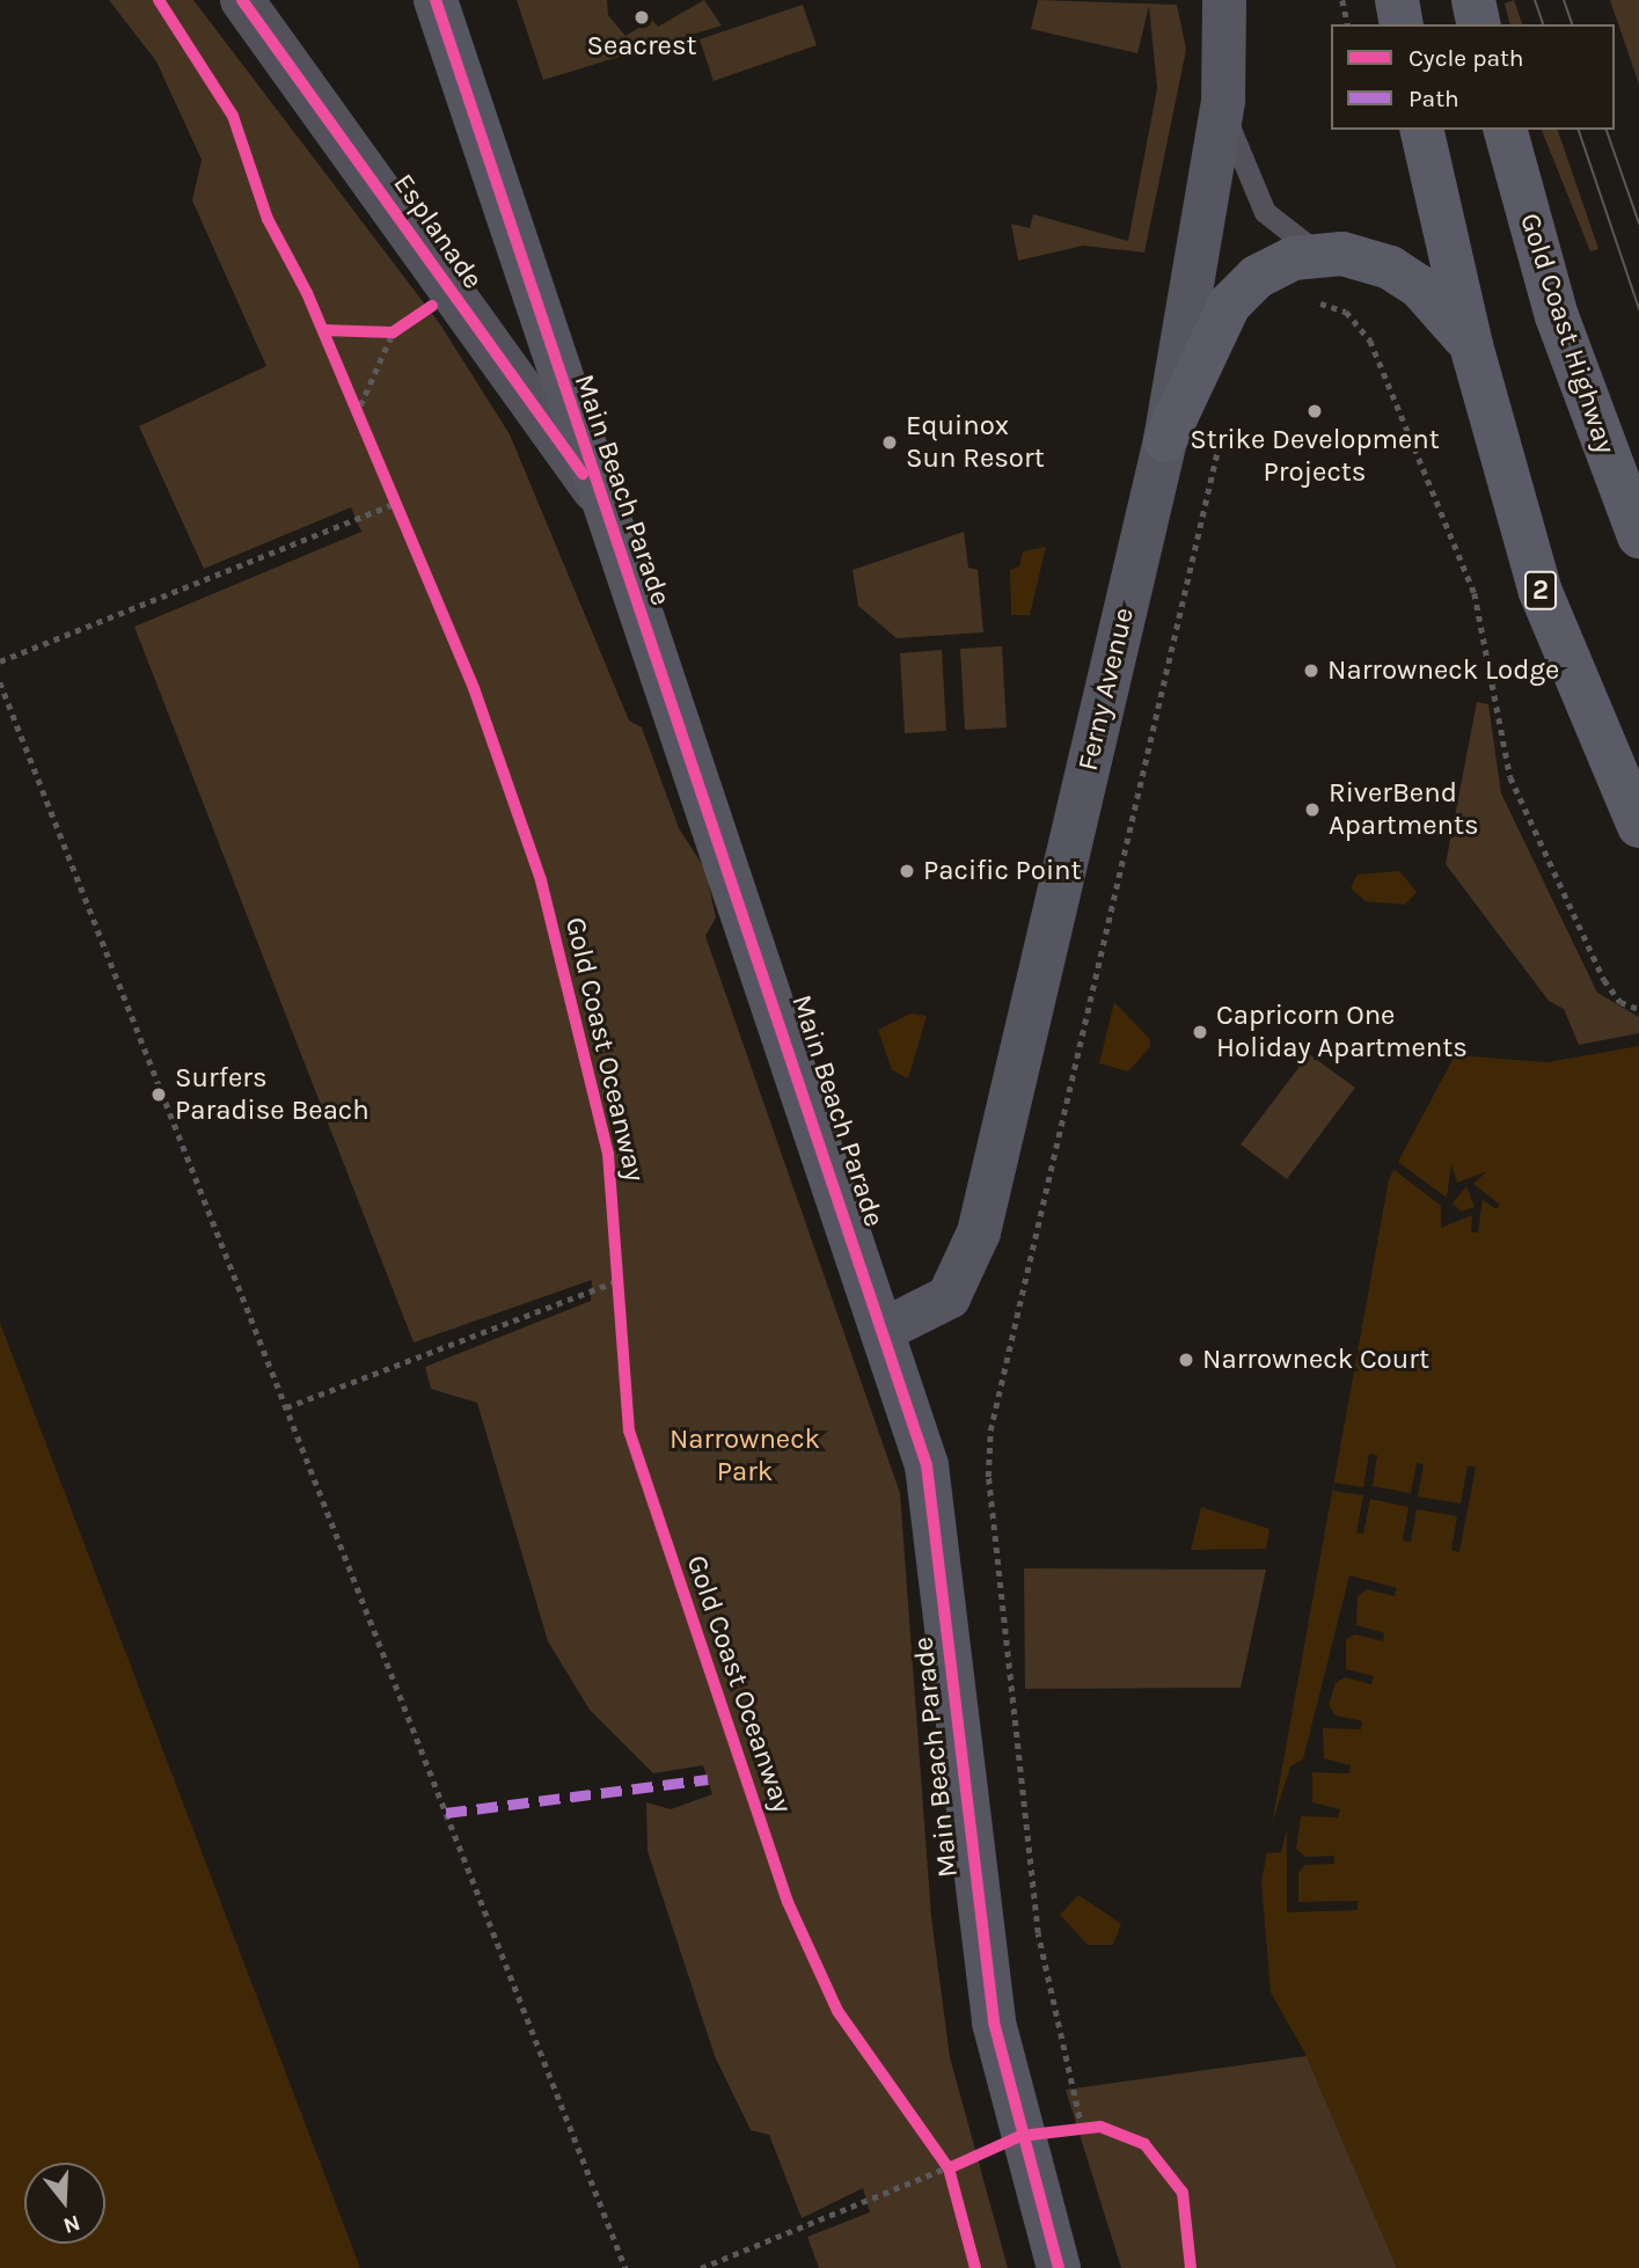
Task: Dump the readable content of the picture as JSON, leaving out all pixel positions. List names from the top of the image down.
{
  "streets": {
    "highway": ["Gold Coast Highway", "2"],
    "street": ["Esplanade", "Main Beach Parade", "Ferny Avenue"],
    "cycle path": ["Gold Coast Oceanway"]
  },
  "crossings": [
    ["Esplanade", "Main Beach Parade"],
    ["Main Beach Parade", "Ferny Avenue"]
  ],
  "parks": ["Narrowneck Park"],
  "places": [
    "Seacrest",
    "Strike Development Projects",
    "Equinox Sun Resort",
    "Narrowneck Lodge",
    "RiverBend Apartments",
    "Pacific Point",
    "Capricorn One Holiday Apartments",
    "Surfers Paradise Beach",
    "Narrowneck Court"
  ],
  "legend": ["Cycle path", "Path"],
  "north": "bottom"
}
